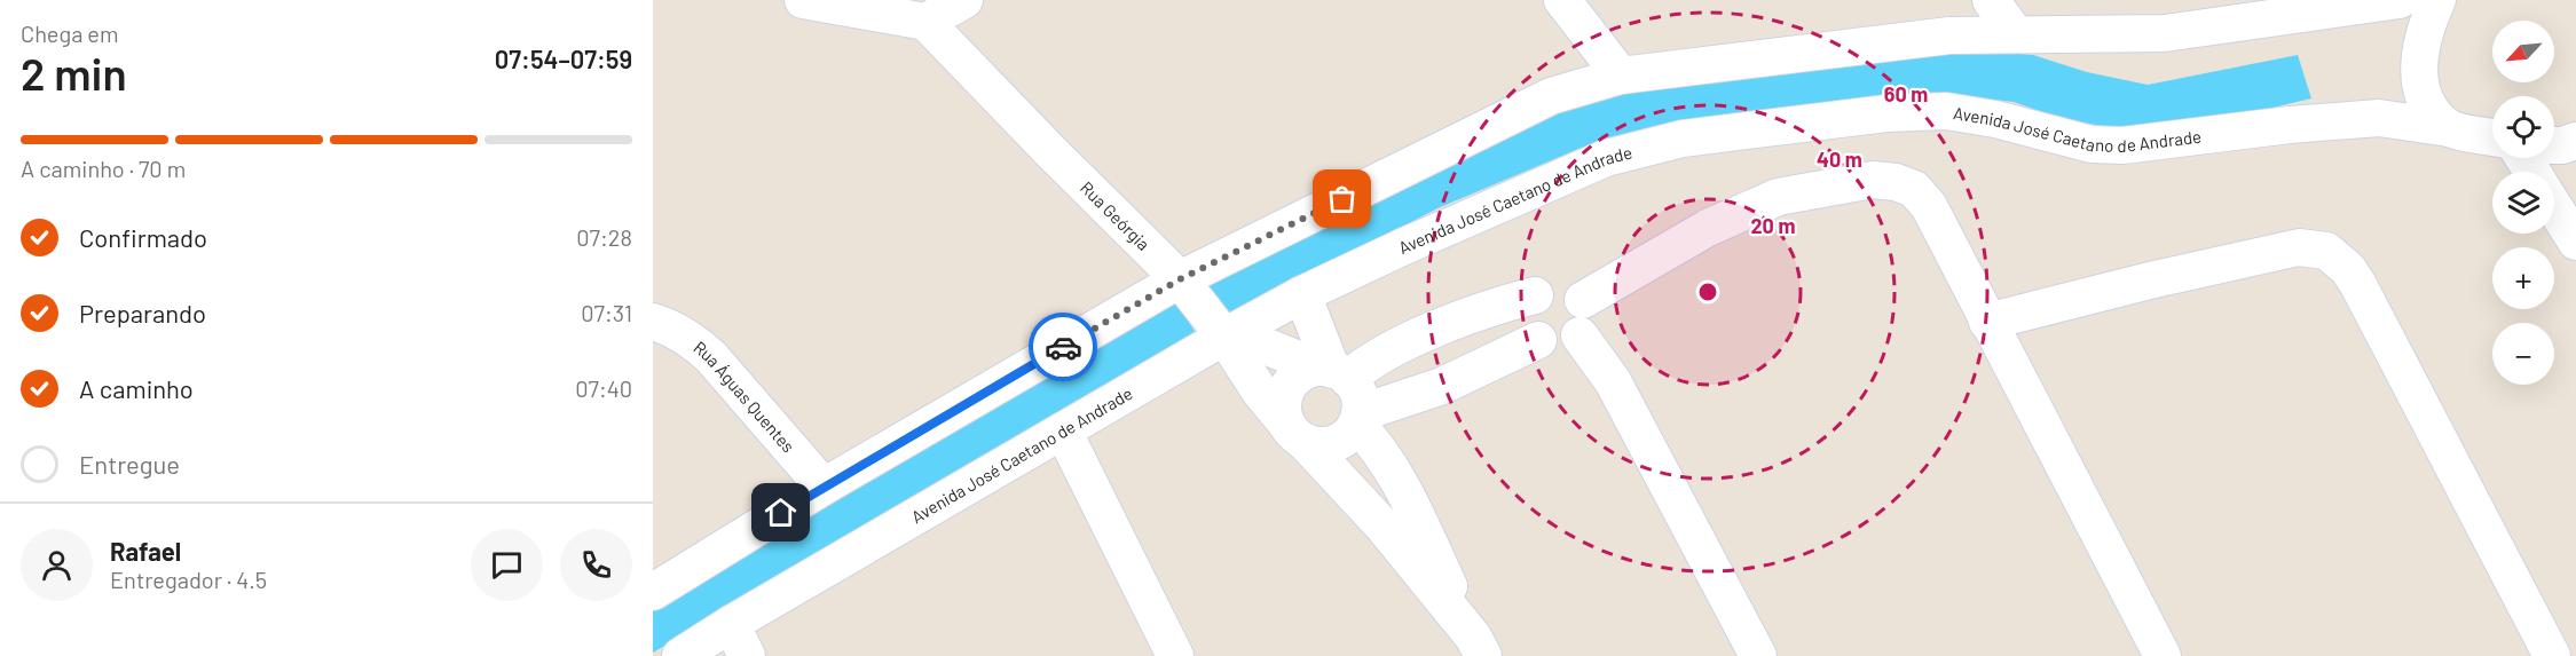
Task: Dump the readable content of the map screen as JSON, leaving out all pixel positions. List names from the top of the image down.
{
  "streets": {
    "street": ["Avenida José Caetano de Andrade", "Rua Geórgia", "Rua Águas Quentes"]
  },
  "crossings": [
    ["Avenida José Caetano de Andrade", "Rua Geórgia"]
  ],
  "north": "bottom left",
  "page": {
    "heading": ["2 min", "Chega em", "07:54–07:59"],
    "panel": ["Rafael", "Entregador · 4.5"],
    "map_buttons": ["+", "−"],
    "bar": "A caminho · 70 m",
    "list": [
      ["Confirmado", "07:28"],
      ["Preparando", "07:31"],
      ["A caminho", "07:40"],
      "Entregue"
    ]
  },
  "rings": ["60 m", "40 m", "20 m"]
}
